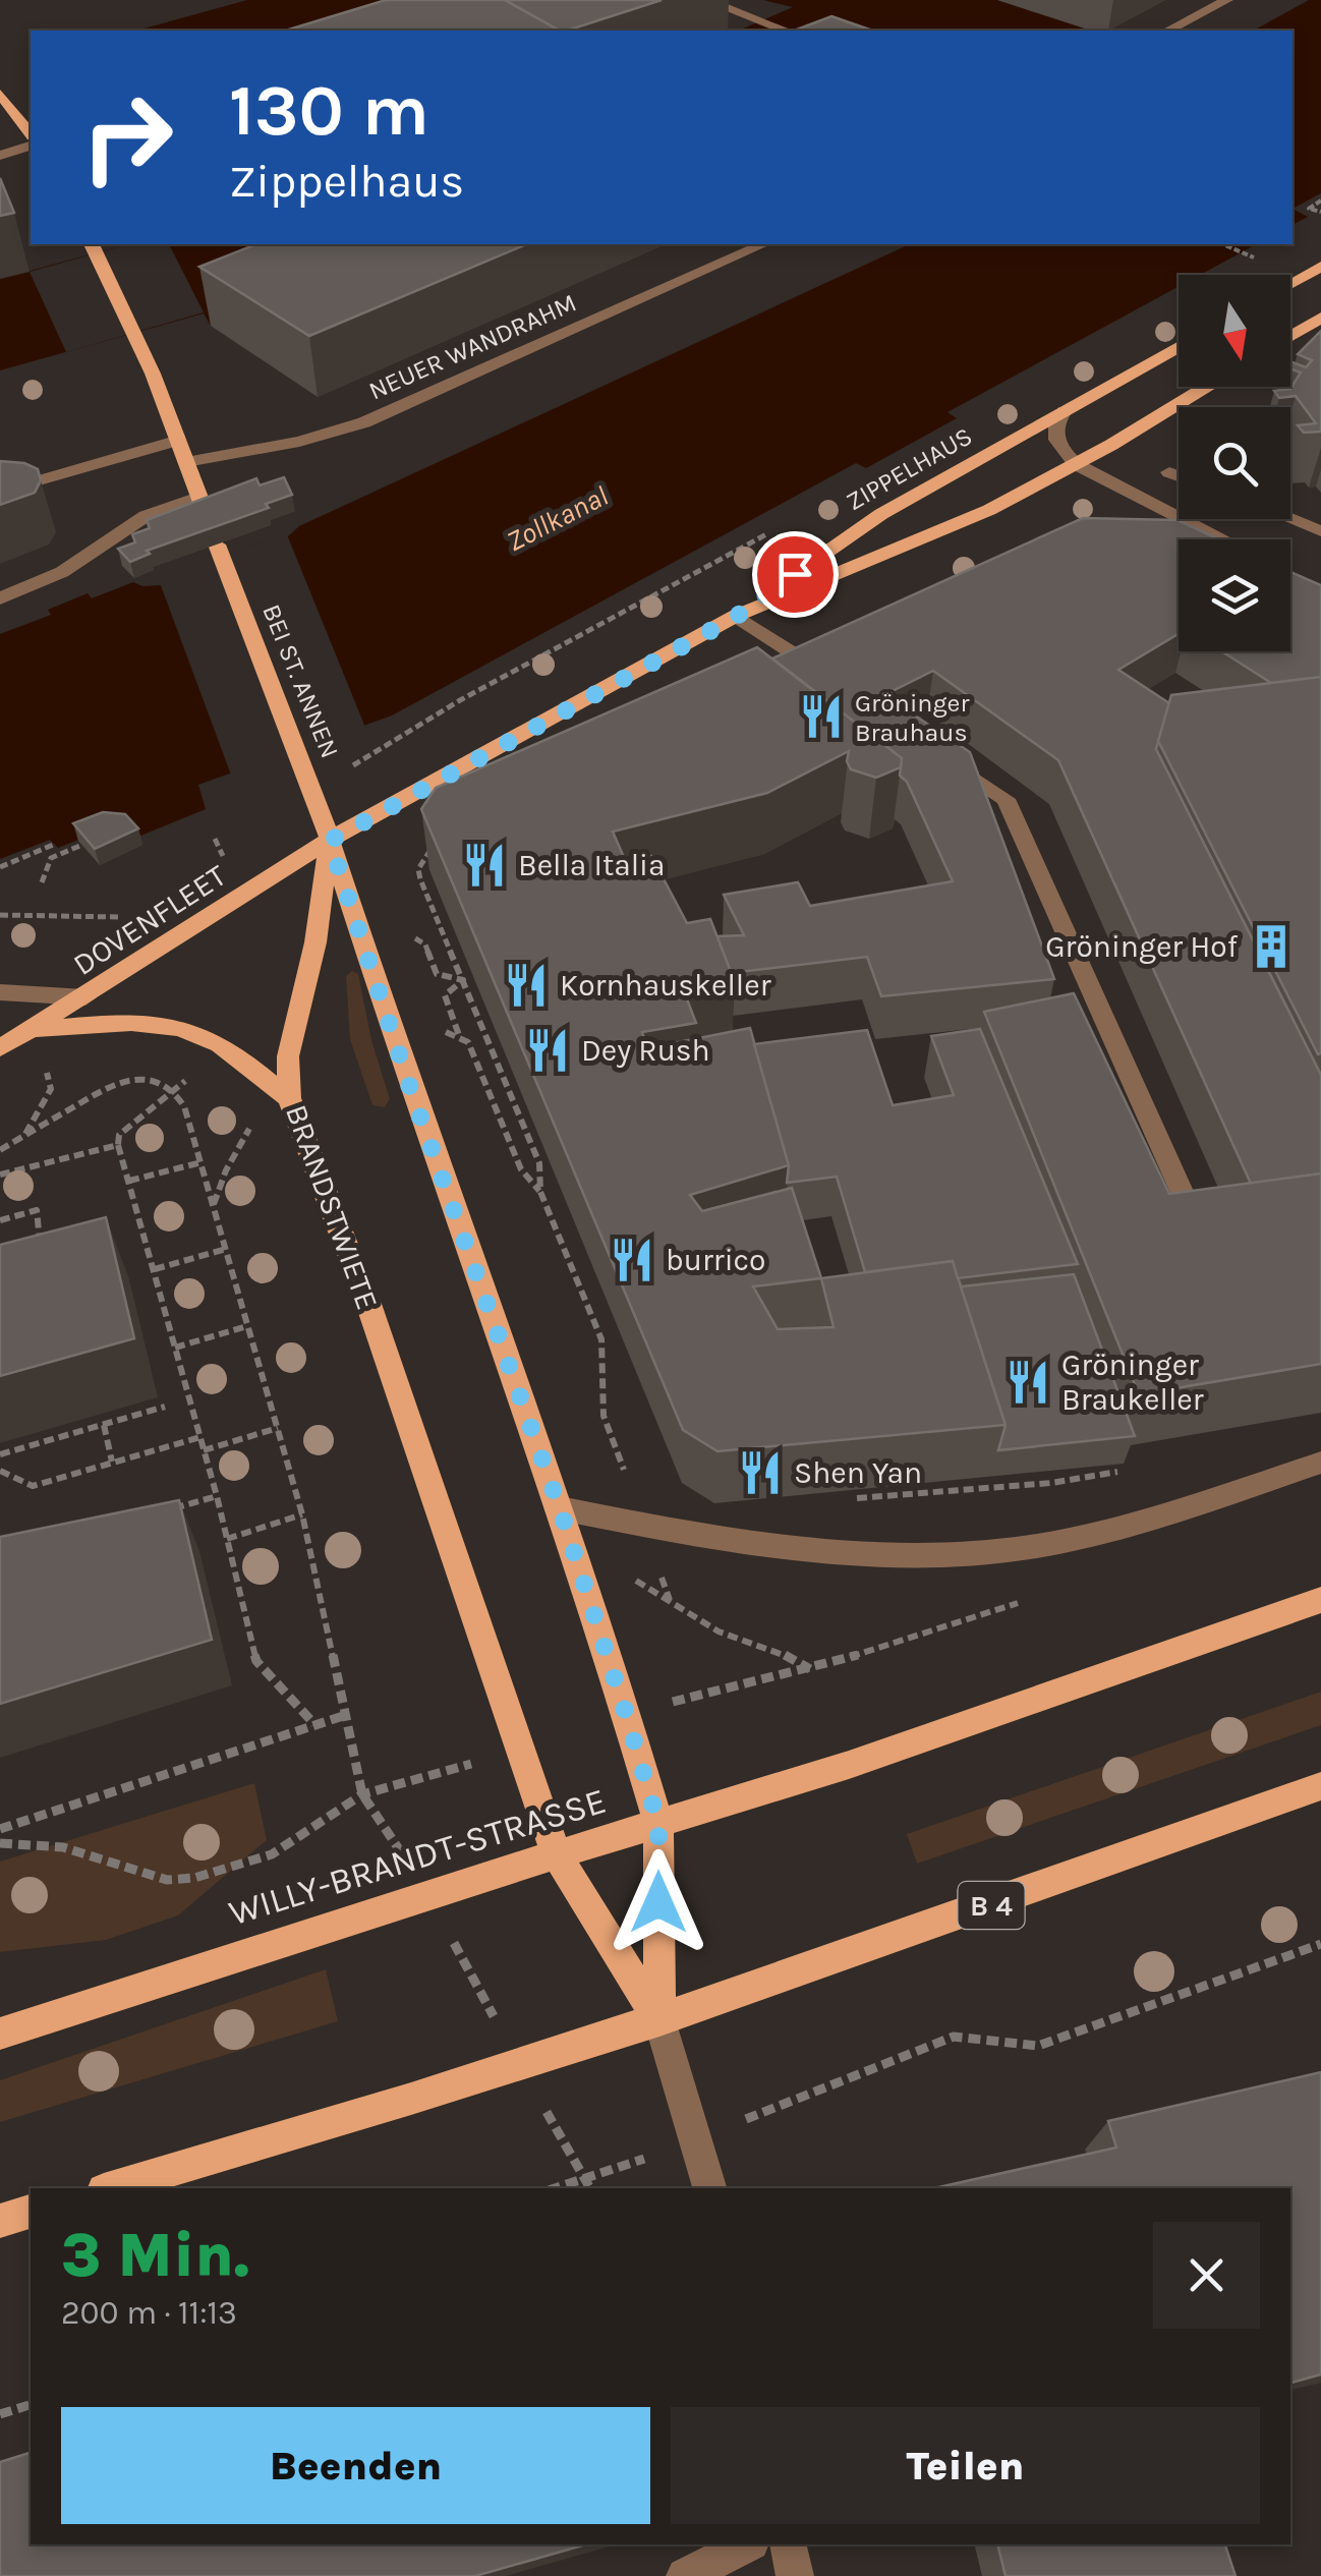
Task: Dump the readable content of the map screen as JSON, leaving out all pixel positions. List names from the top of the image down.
{
  "streets": {
    "main road": [
      "ZIPPELHAUS",
      "BEI ST. ANNEN",
      "DOVENFLEET",
      "BRANDSTWIETE",
      "WILLY-BRANDT-STRASSE",
      "B 4"
    ],
    "street": ["NEUER WANDRAHM"]
  },
  "crossings": [
    ["ZIPPELHAUS", "BEI ST. ANNEN"],
    ["ZIPPELHAUS", "DOVENFLEET"],
    ["ZIPPELHAUS", "BRANDSTWIETE"],
    ["BEI ST. ANNEN", "DOVENFLEET"],
    ["BEI ST. ANNEN", "BRANDSTWIETE"],
    ["DOVENFLEET", "BRANDSTWIETE"],
    ["BRANDSTWIETE", "WILLY-BRANDT-STRASSE"],
    ["BRANDSTWIETE", "B 4"]
  ],
  "water": ["Zollkanal"],
  "places": {
    "restaurant": [
      "Gröninger Brauhaus",
      "Bella Italia",
      "Kornhauskeller",
      "Dey Rush",
      "burrico",
      "Gröninger Braukeller",
      "Shen Yan"
    ],
    "building": ["Gröninger Hof"]
  },
  "north": "bottom",
  "page": {
    "turn": ["130 m", "Zippelhaus"],
    "heading": ["3 Min.", "200 m · 11:13"],
    "buttons": ["Beenden", "Teilen"]
  }
}
